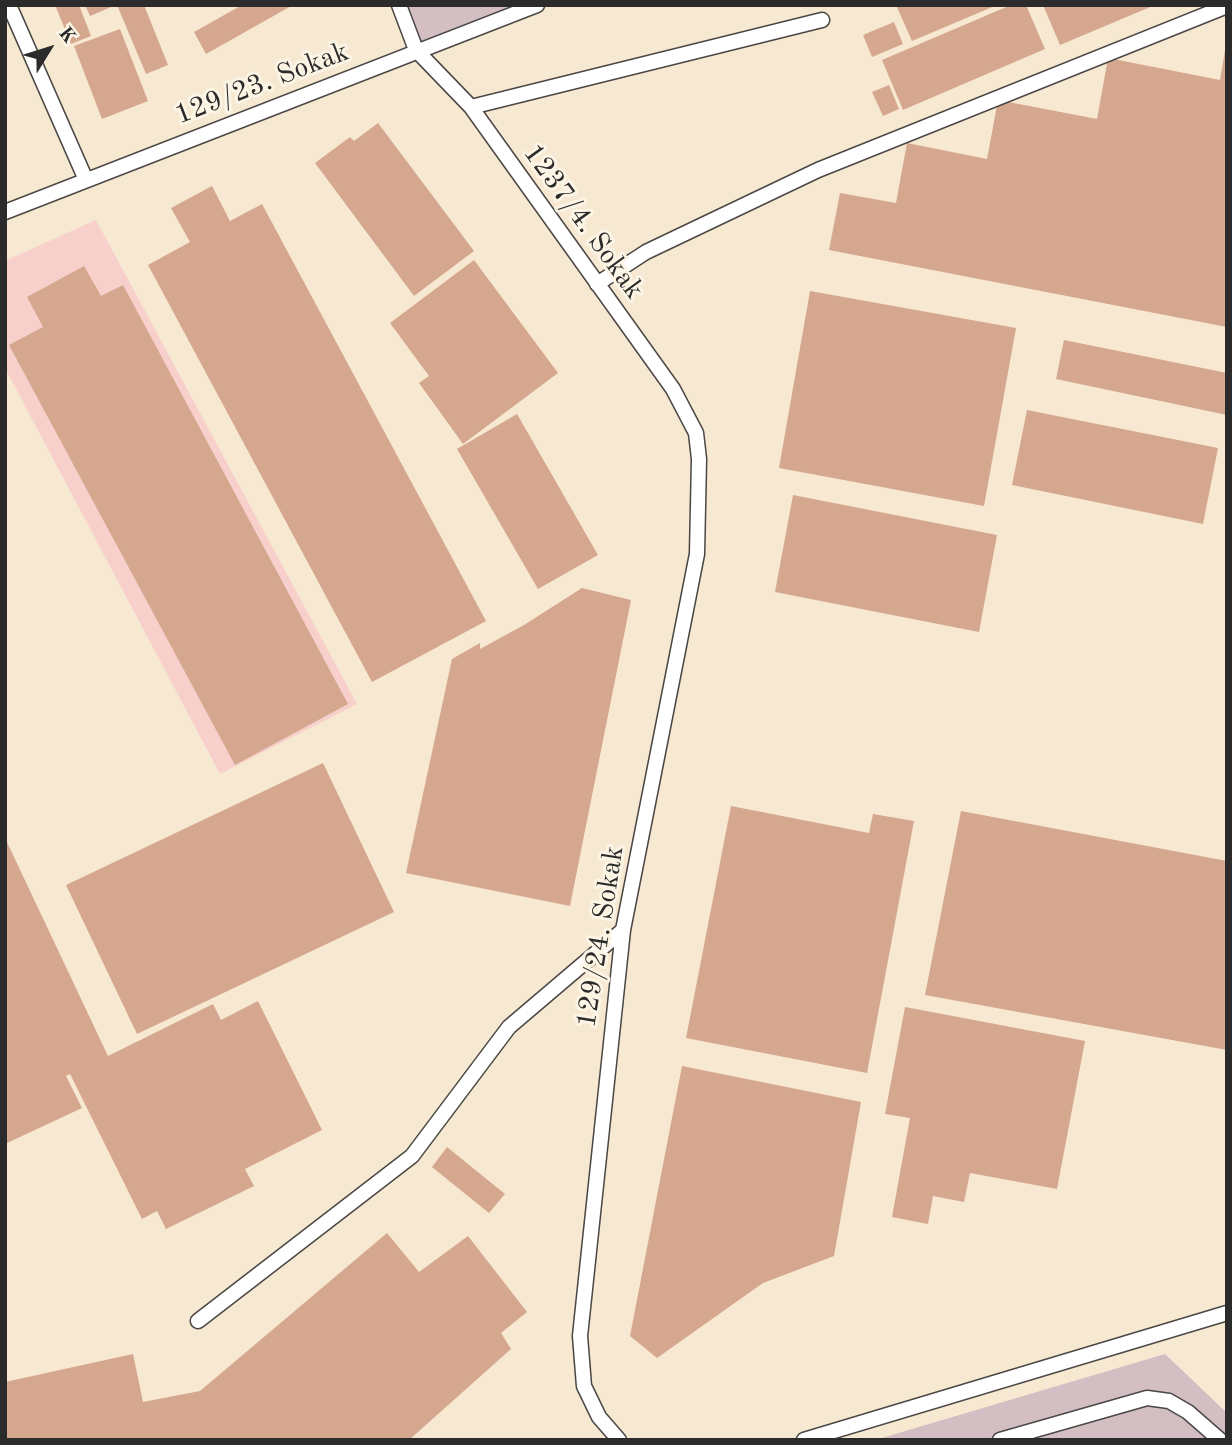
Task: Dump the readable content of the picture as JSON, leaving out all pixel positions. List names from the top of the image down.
{
  "streets": {
    "lane": ["129/23. Sokak", "1237/4. Sokak", "129/24. Sokak"]
  },
  "crossings": [
    ["129/23. Sokak", "1237/4. Sokak"],
    ["1237/4. Sokak", "129/24. Sokak"]
  ],
  "north": "top right"
}
